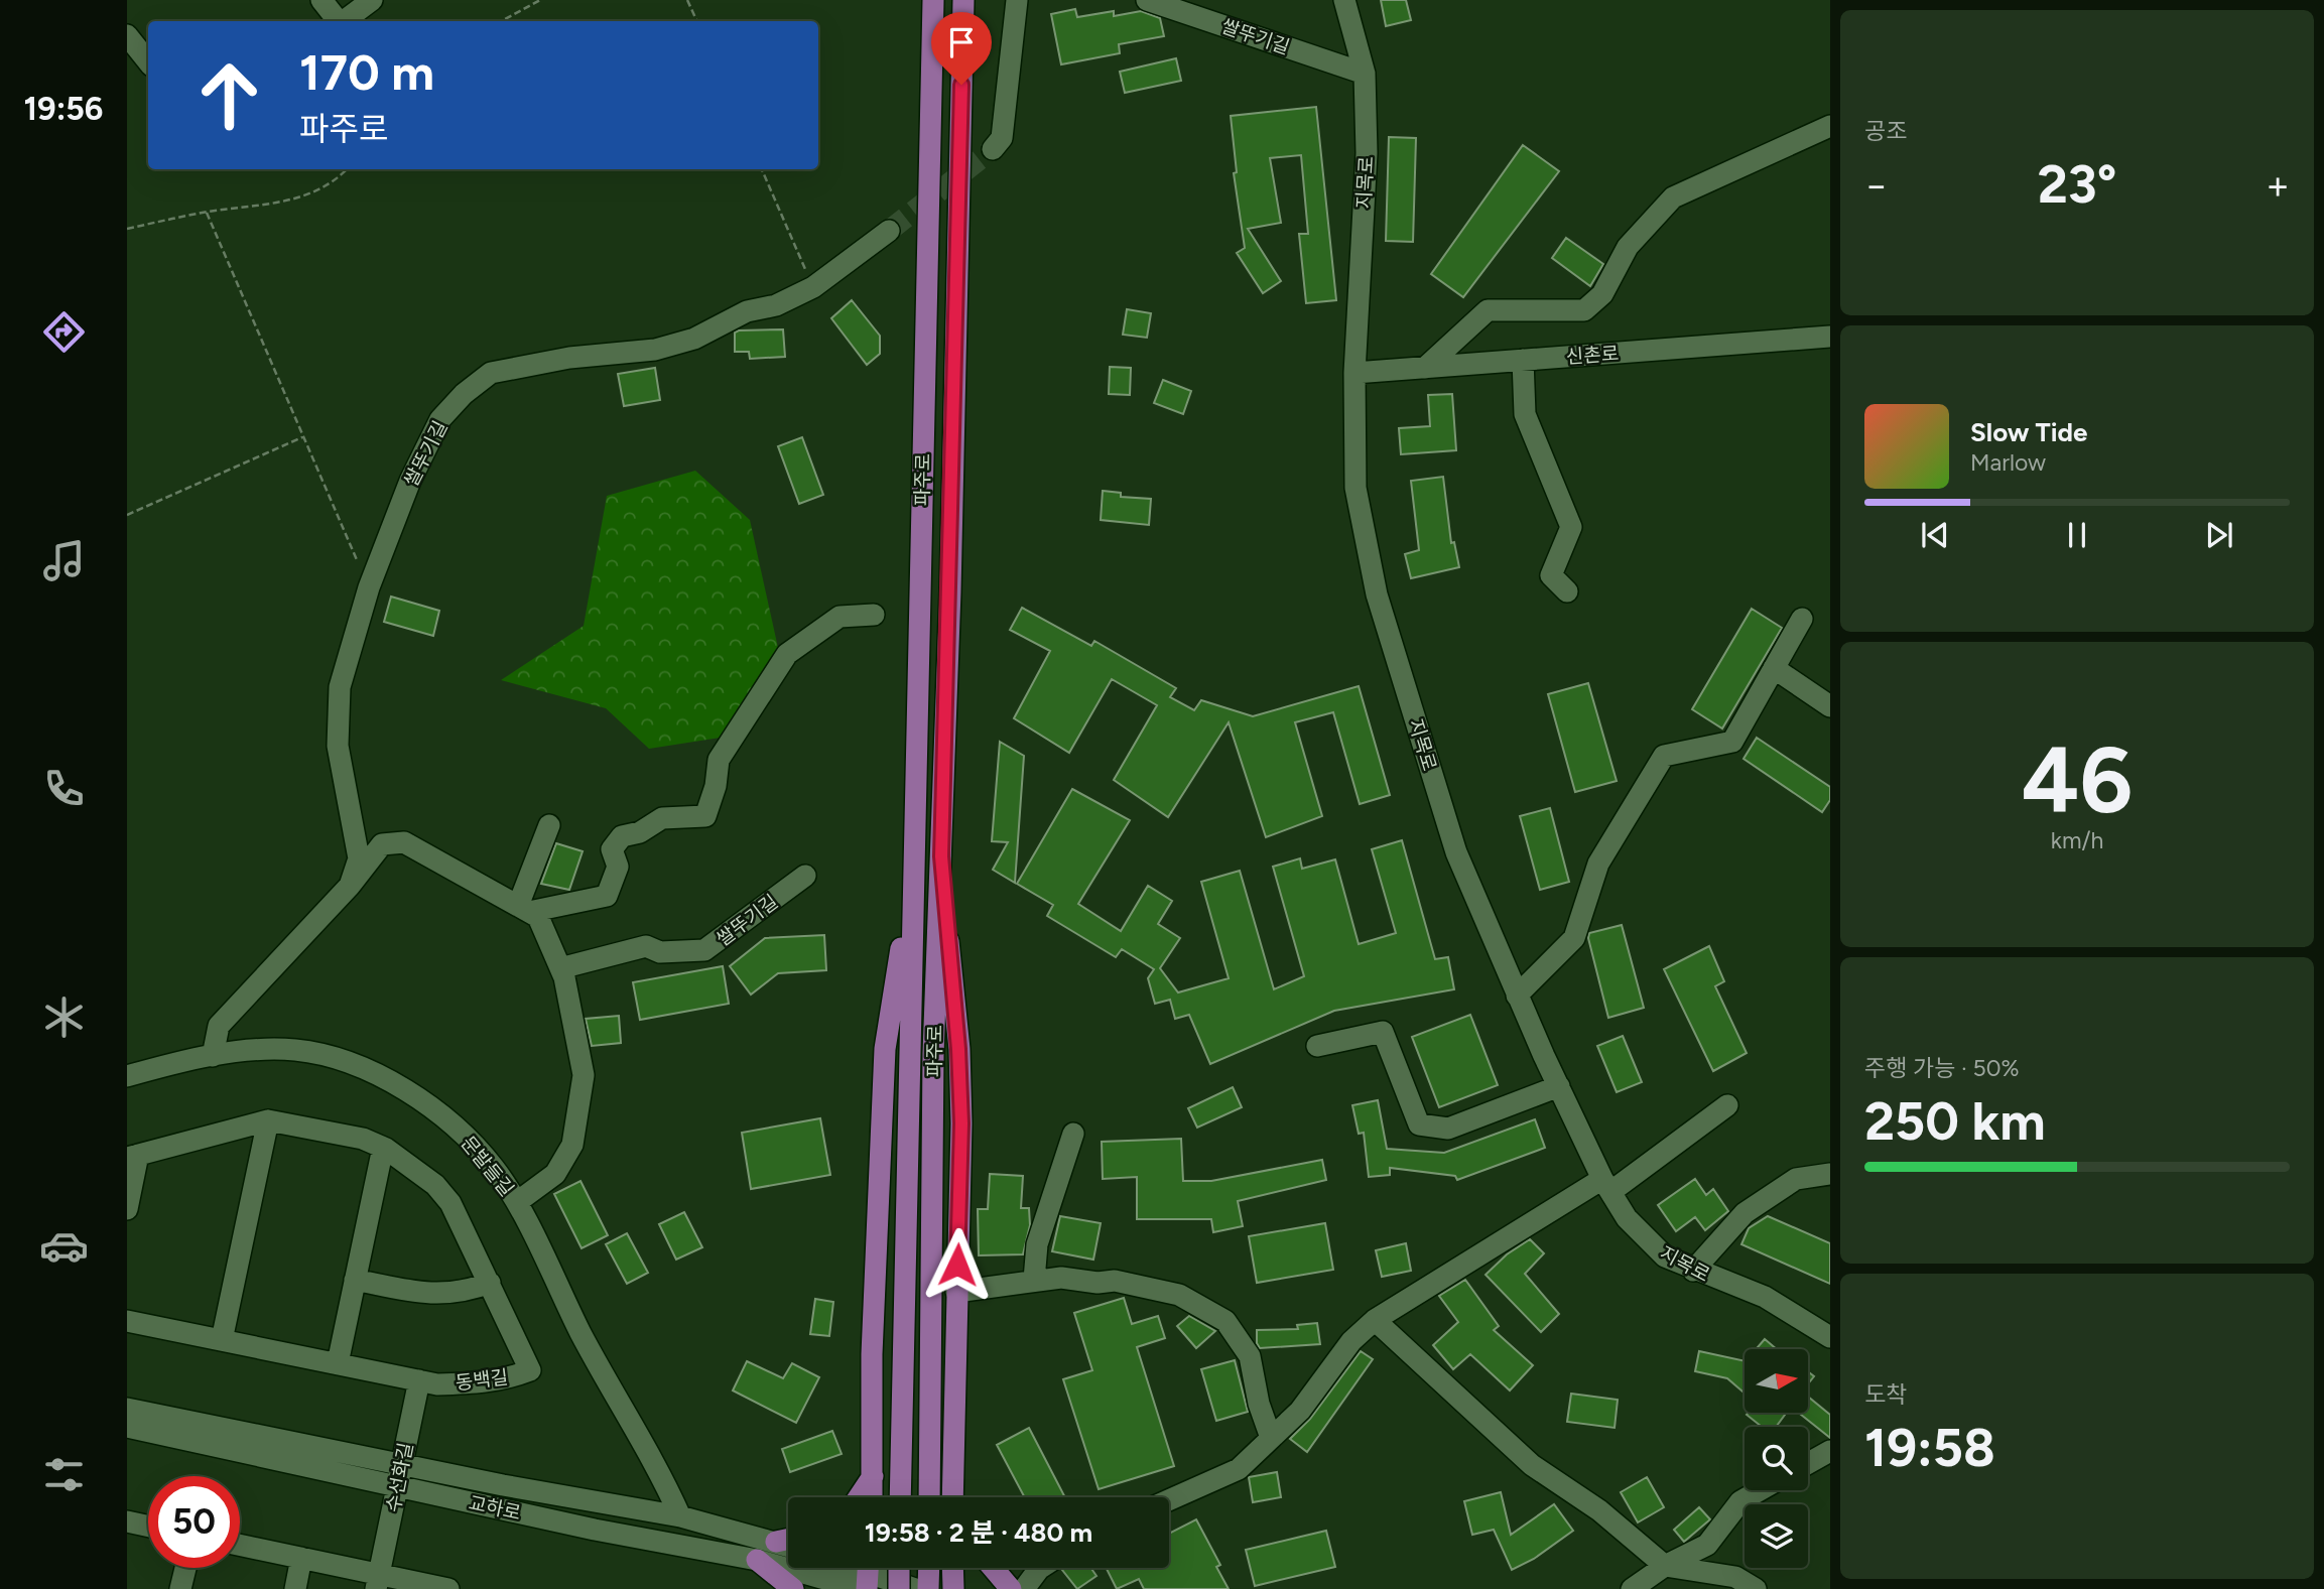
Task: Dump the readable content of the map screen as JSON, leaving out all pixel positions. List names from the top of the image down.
{
  "streets": {
    "main road": ["파주로"],
    "street": [
      "쌀뚜기길",
      "지목로",
      "신촌로",
      "문발들길",
      "동백길",
      "수선화길",
      "교하로"
    ]
  },
  "crossings": [
    ["쌀뚜기길", "지목로"],
    ["쌀뚜기길", "문발들길"],
    ["지목로", "신촌로"],
    ["문발들길", "교하로"],
    ["동백길", "수선화길"],
    ["수선화길", "교하로"]
  ],
  "north": "right",
  "page": {
    "tabs": "19:56",
    "tile": [
      "공조",
      ["46", "km/h"],
      ["주행 가능 · 50%", "250 km"],
      ["도착", "19:58"]
    ],
    "turn": ["170 m", "파주로"],
    "heat": ["−", "23°", "+"],
    "song": ["Slow Tide", "Marlow"],
    "limit": "50",
    "trip": "19:58 · 2 분 · 480 m"
  }
}
